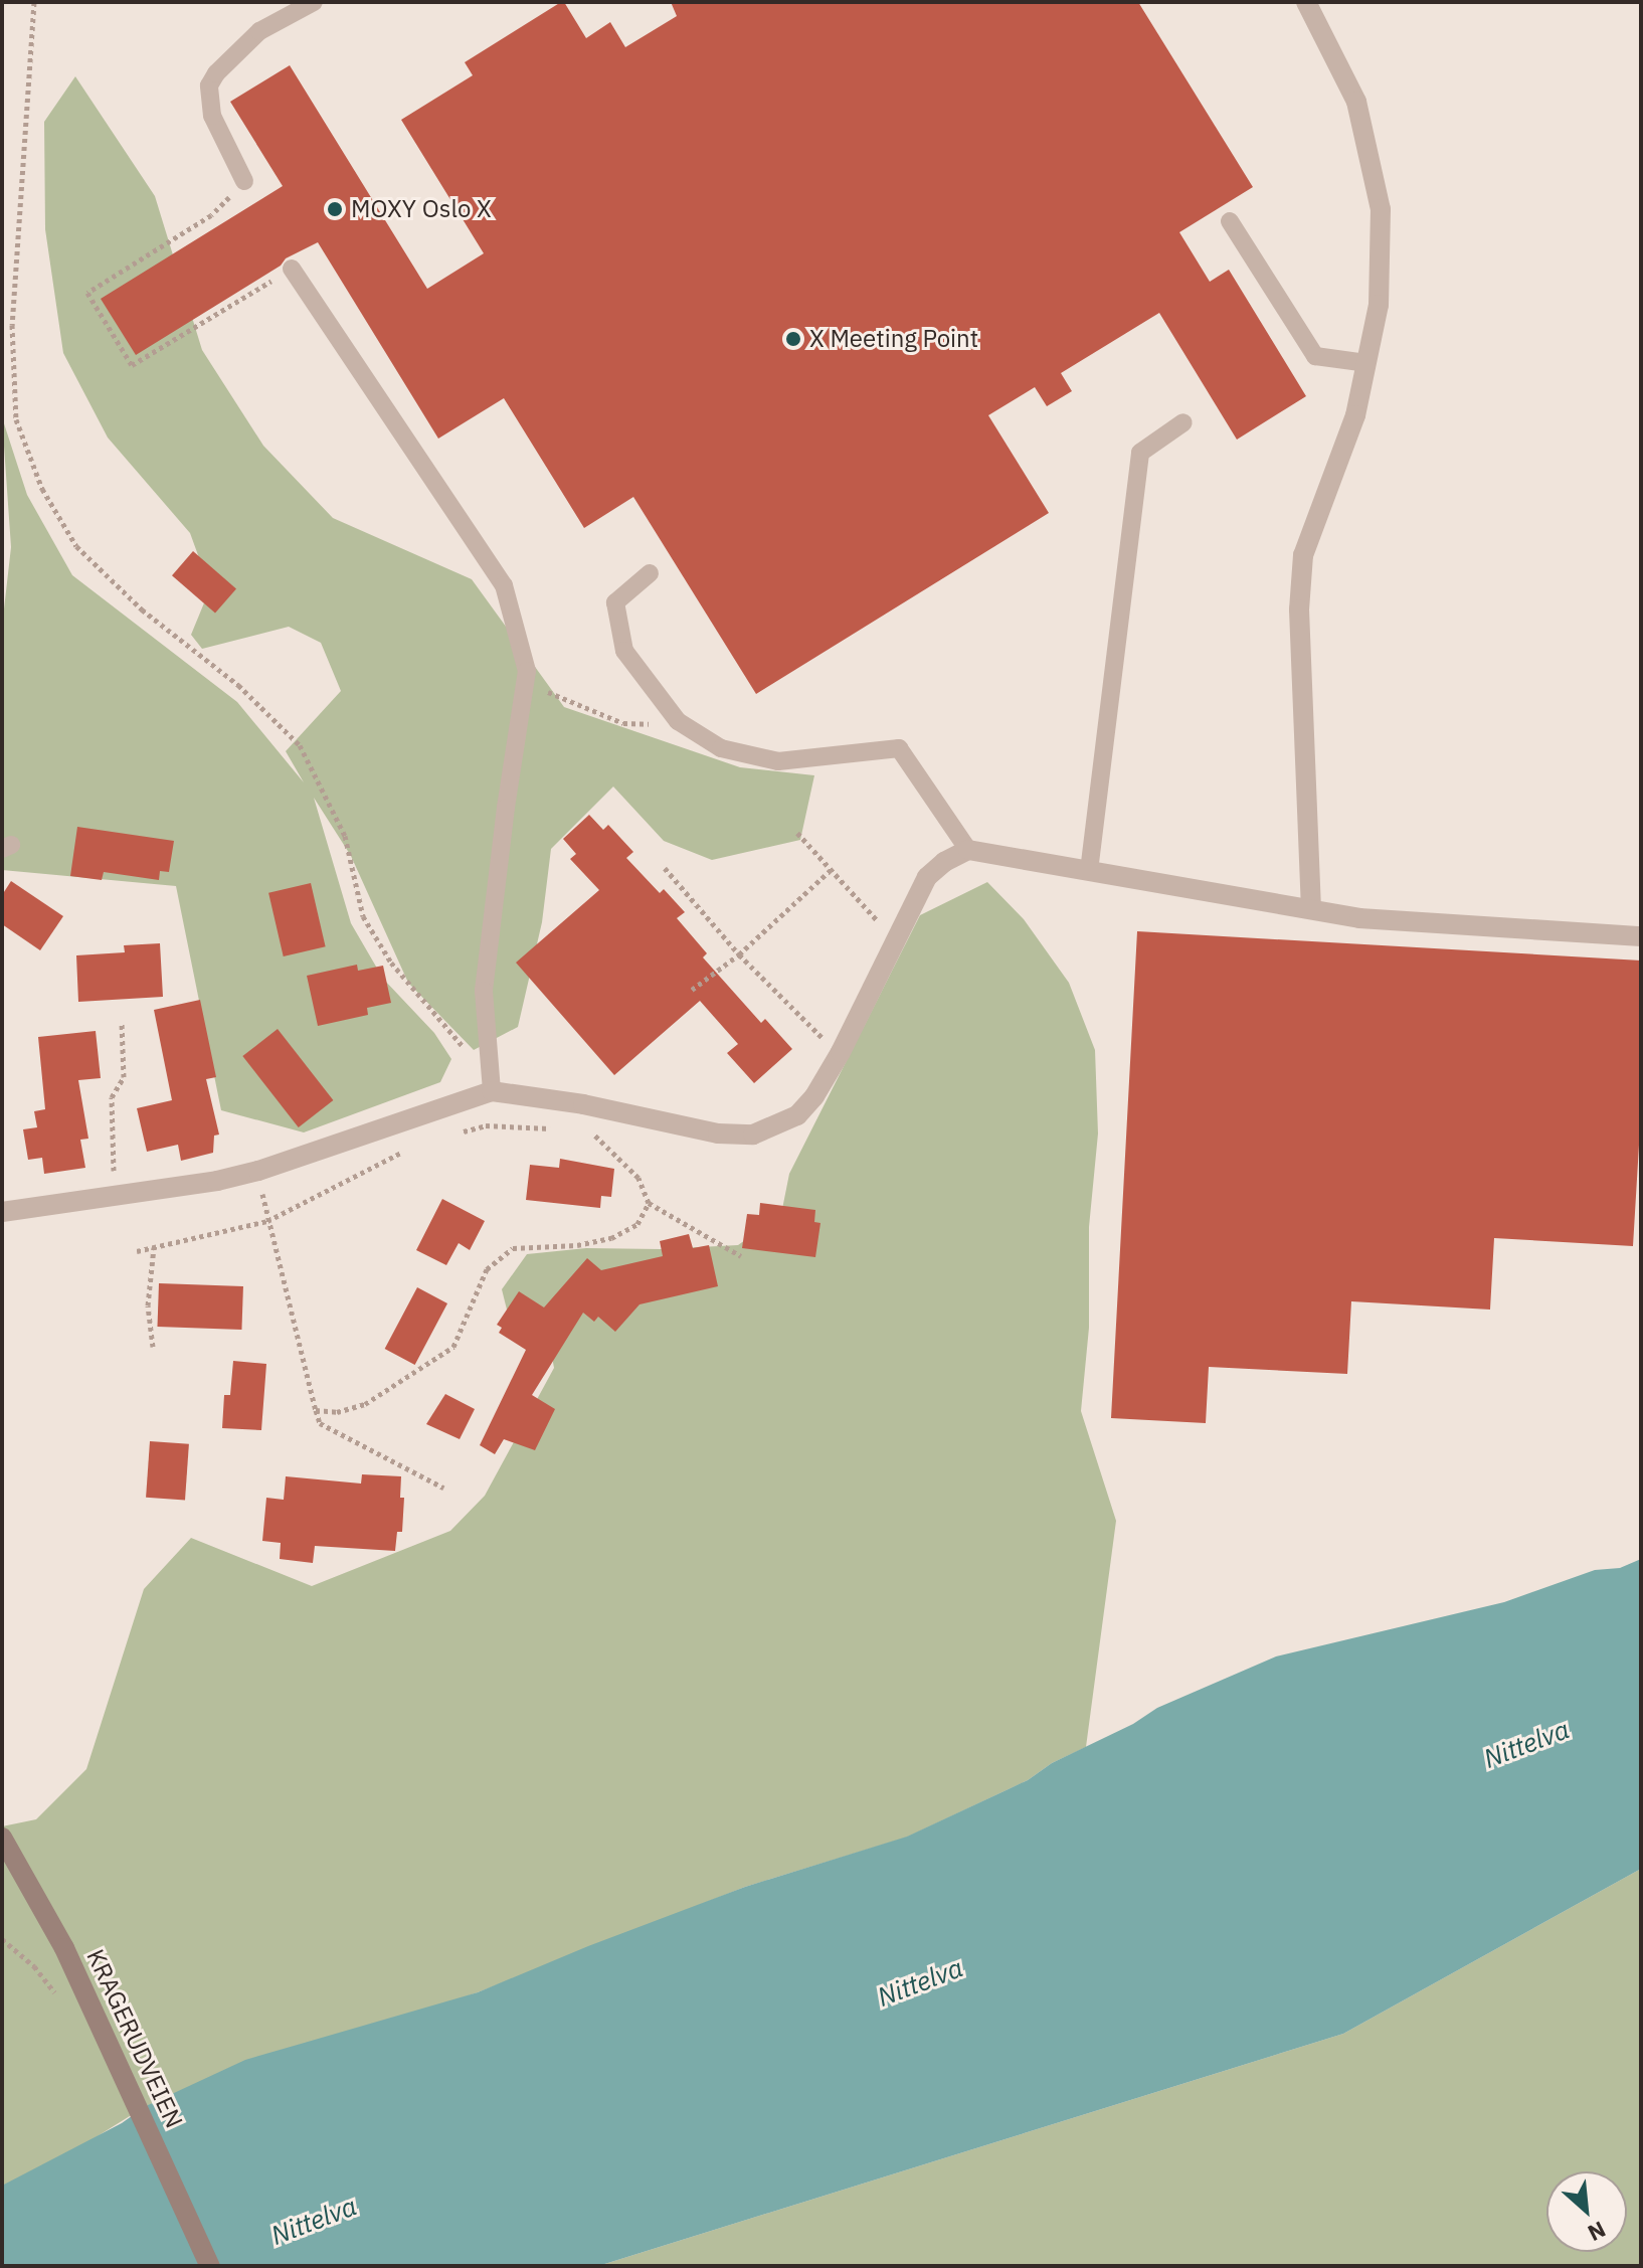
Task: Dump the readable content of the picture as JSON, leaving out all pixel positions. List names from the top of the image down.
{
  "streets": {
    "main road": ["KRAGERUDVEIEN"]
  },
  "water": ["Nittelva"],
  "places": ["MOXY Oslo X", "X Meeting Point"],
  "north": "bottom right"
}
